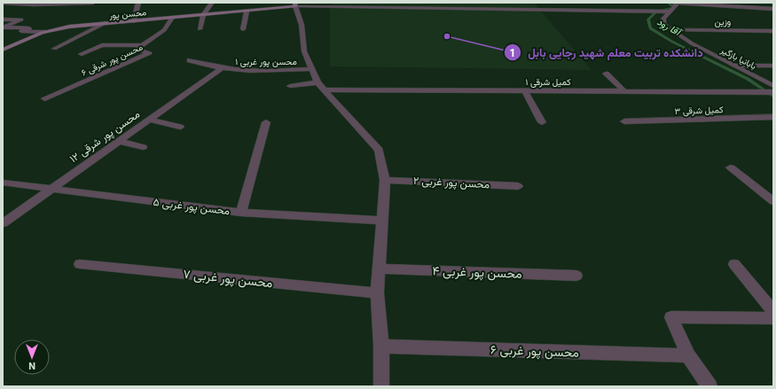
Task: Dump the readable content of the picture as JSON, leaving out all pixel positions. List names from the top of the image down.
{
  "streets": {
    "main road": ["محسن پور"],
    "street": [
      "وزین",
      "بابانیا بازگیر",
      "محسن پور شرقی ۶",
      "محسن پور غربی ۱",
      "کمیل شرقی ۱",
      "کمیل شرقی ۳",
      "محسن پور شرقی ۱۲",
      "محسن پور غربی ۲",
      "محسن پور غربی ۵",
      "محسن پور غربی ۴",
      "محسن پور غربی ۷",
      "محسن پور غربی ۶"
    ]
  },
  "crossings": [
    ["محسن پور", "محسن پور شرقی ۶"],
    ["وزین", "بابانیا بازگیر"],
    ["محسن پور غربی ۱", "محسن پور شرقی ۱۲"],
    ["محسن پور شرقی ۱۲", "محسن پور غربی ۵"]
  ],
  "water": ["آقا رود"],
  "places": ["دانشکده تربیت معلم شهید رجایی بابل"],
  "north": "bottom"
}
